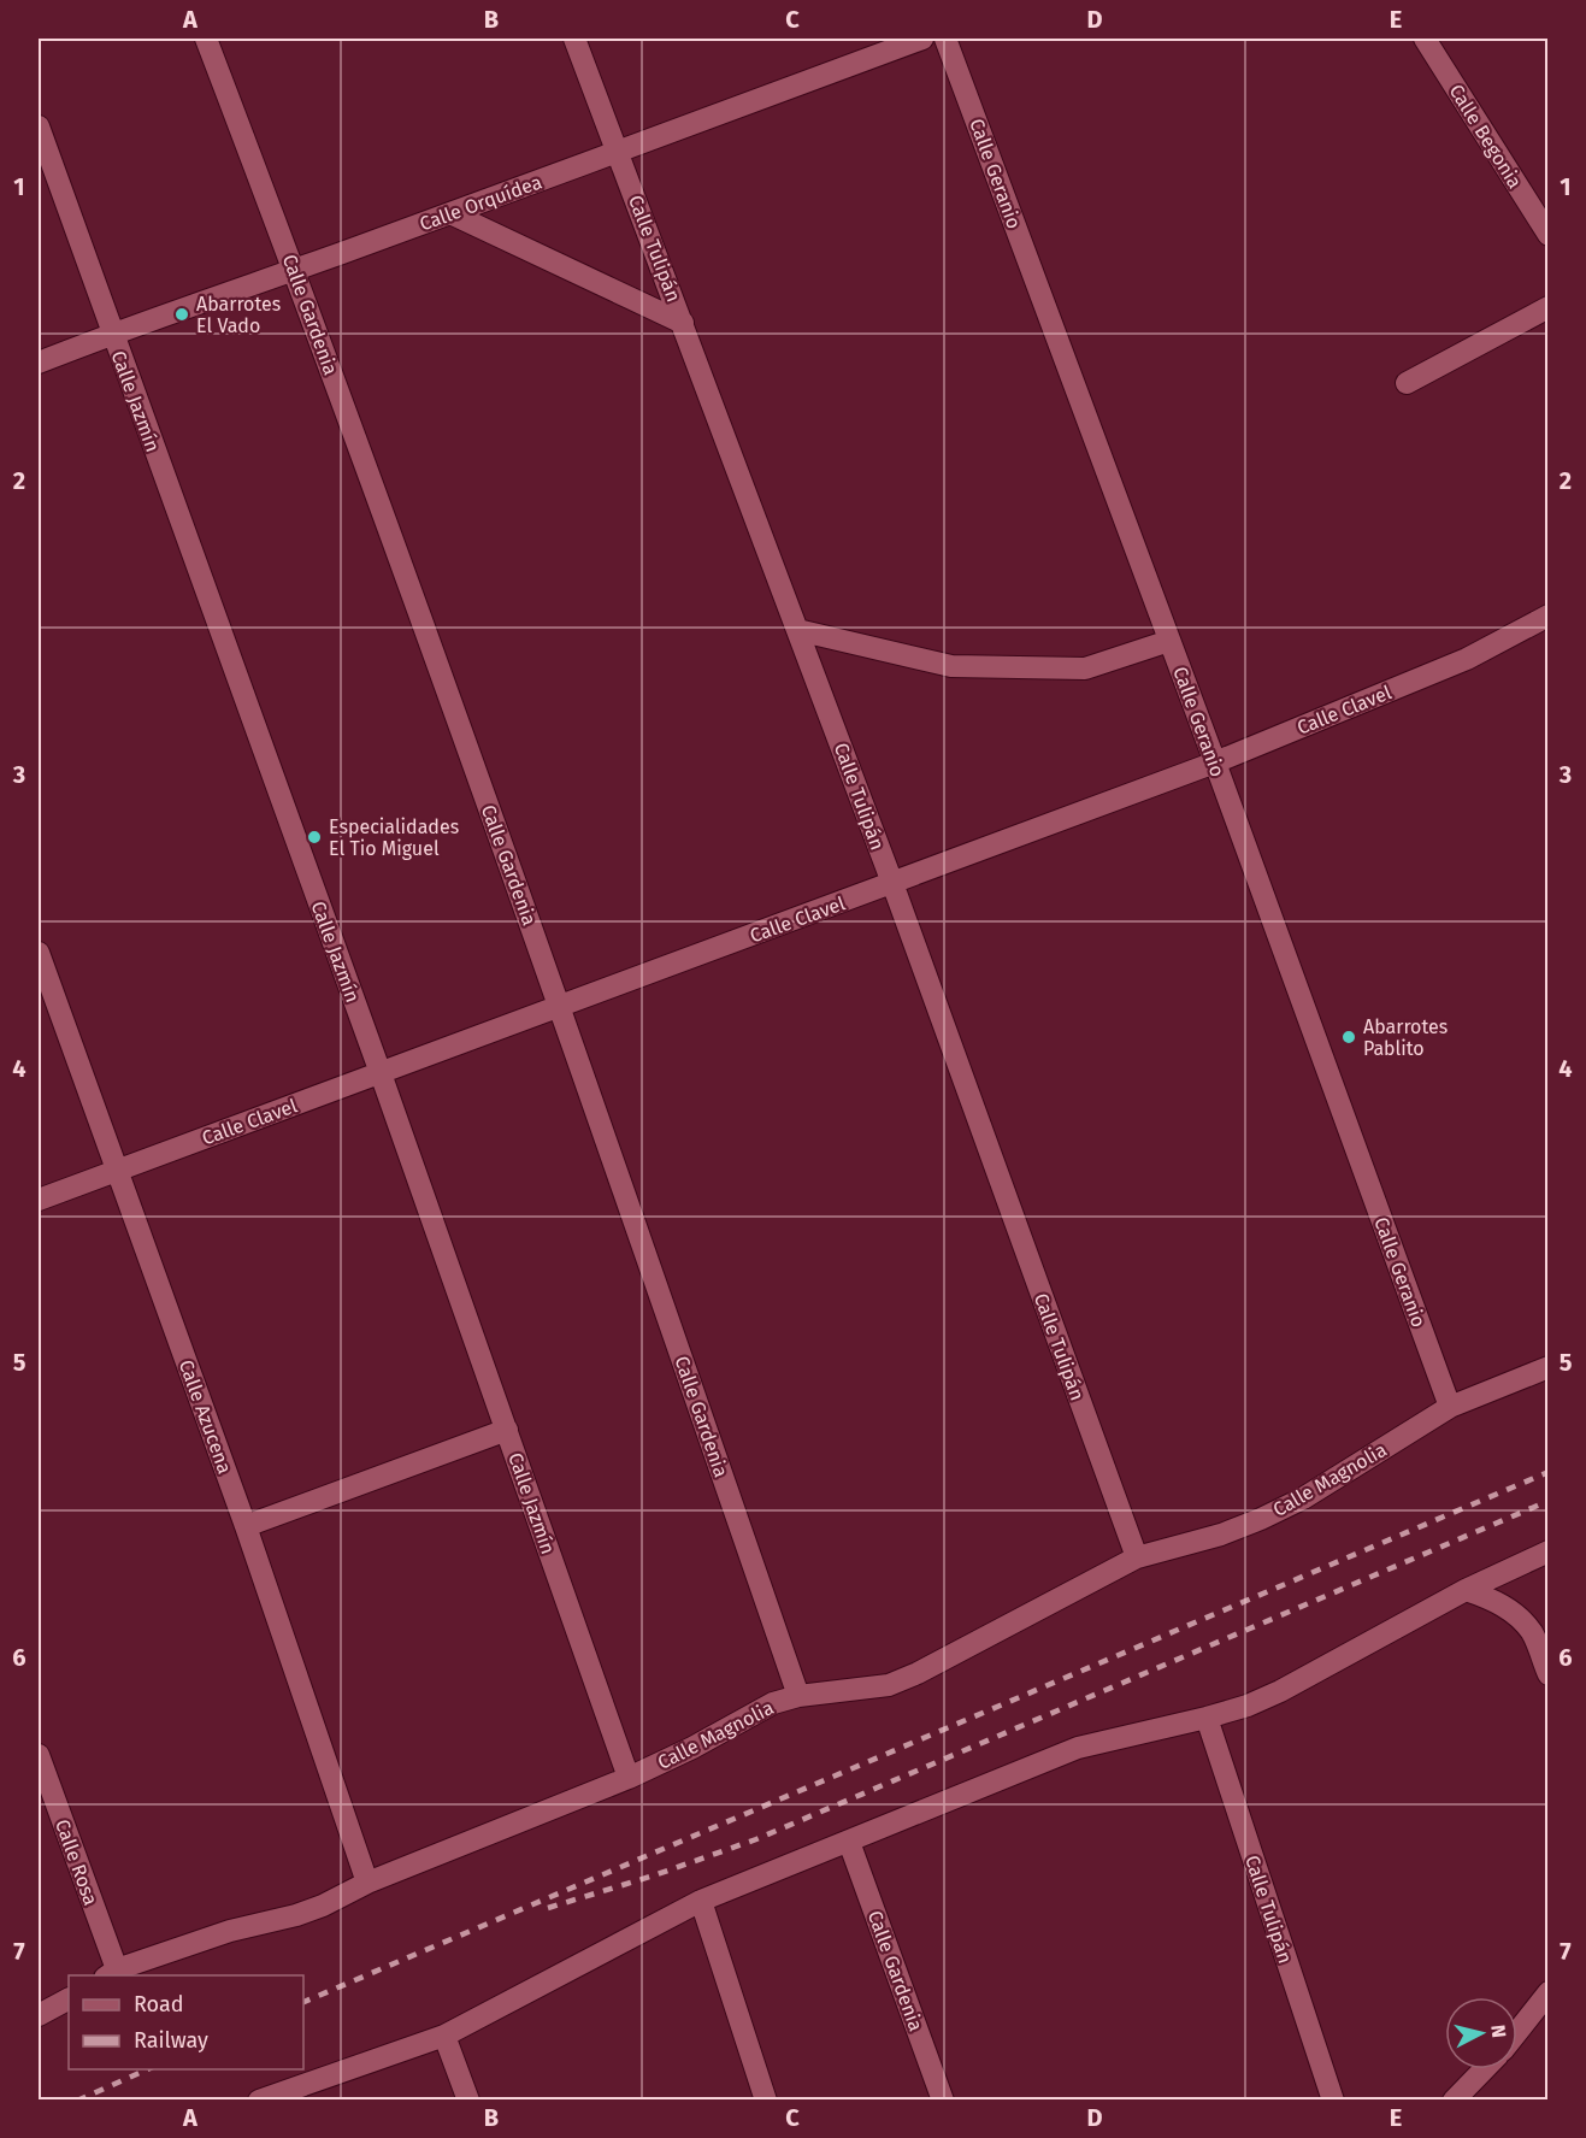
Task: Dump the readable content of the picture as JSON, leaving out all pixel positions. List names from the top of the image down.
{
  "streets": {
    "street": [
      "Calle Begonia",
      "Calle Geranio",
      "Calle Orquídea",
      "Calle Tulipán",
      "Calle Gardenia",
      "Calle Jazmín",
      "Calle Clavel",
      "Calle Azucena",
      "Calle Magnolia",
      "Calle Rosa"
    ]
  },
  "crossings": [
    ["Calle Geranio", "Calle Clavel"],
    ["Calle Geranio", "Calle Magnolia"],
    ["Calle Orquídea", "Calle Tulipán"],
    ["Calle Orquídea", "Calle Gardenia"],
    ["Calle Orquídea", "Calle Jazmín"],
    ["Calle Tulipán", "Calle Clavel"],
    ["Calle Tulipán", "Calle Magnolia"],
    ["Calle Gardenia", "Calle Clavel"],
    ["Calle Gardenia", "Calle Magnolia"],
    ["Calle Jazmín", "Calle Clavel"],
    ["Calle Jazmín", "Calle Magnolia"],
    ["Calle Clavel", "Calle Azucena"],
    ["Calle Azucena", "Calle Magnolia"],
    ["Calle Magnolia", "Calle Rosa"]
  ],
  "places": ["Abarrotes El Vado", "Especialidades El Tio Miguel", "Abarrotes Pablito"],
  "legend": ["Road", "Railway"],
  "north": "right",
  "grid": {
    "columns": [
      "A",
      "B",
      "C",
      "D",
      "E"
    ],
    "rows": [
      "1",
      "2",
      "3",
      "4",
      "5",
      "6",
      "7"
    ]
  }
}
